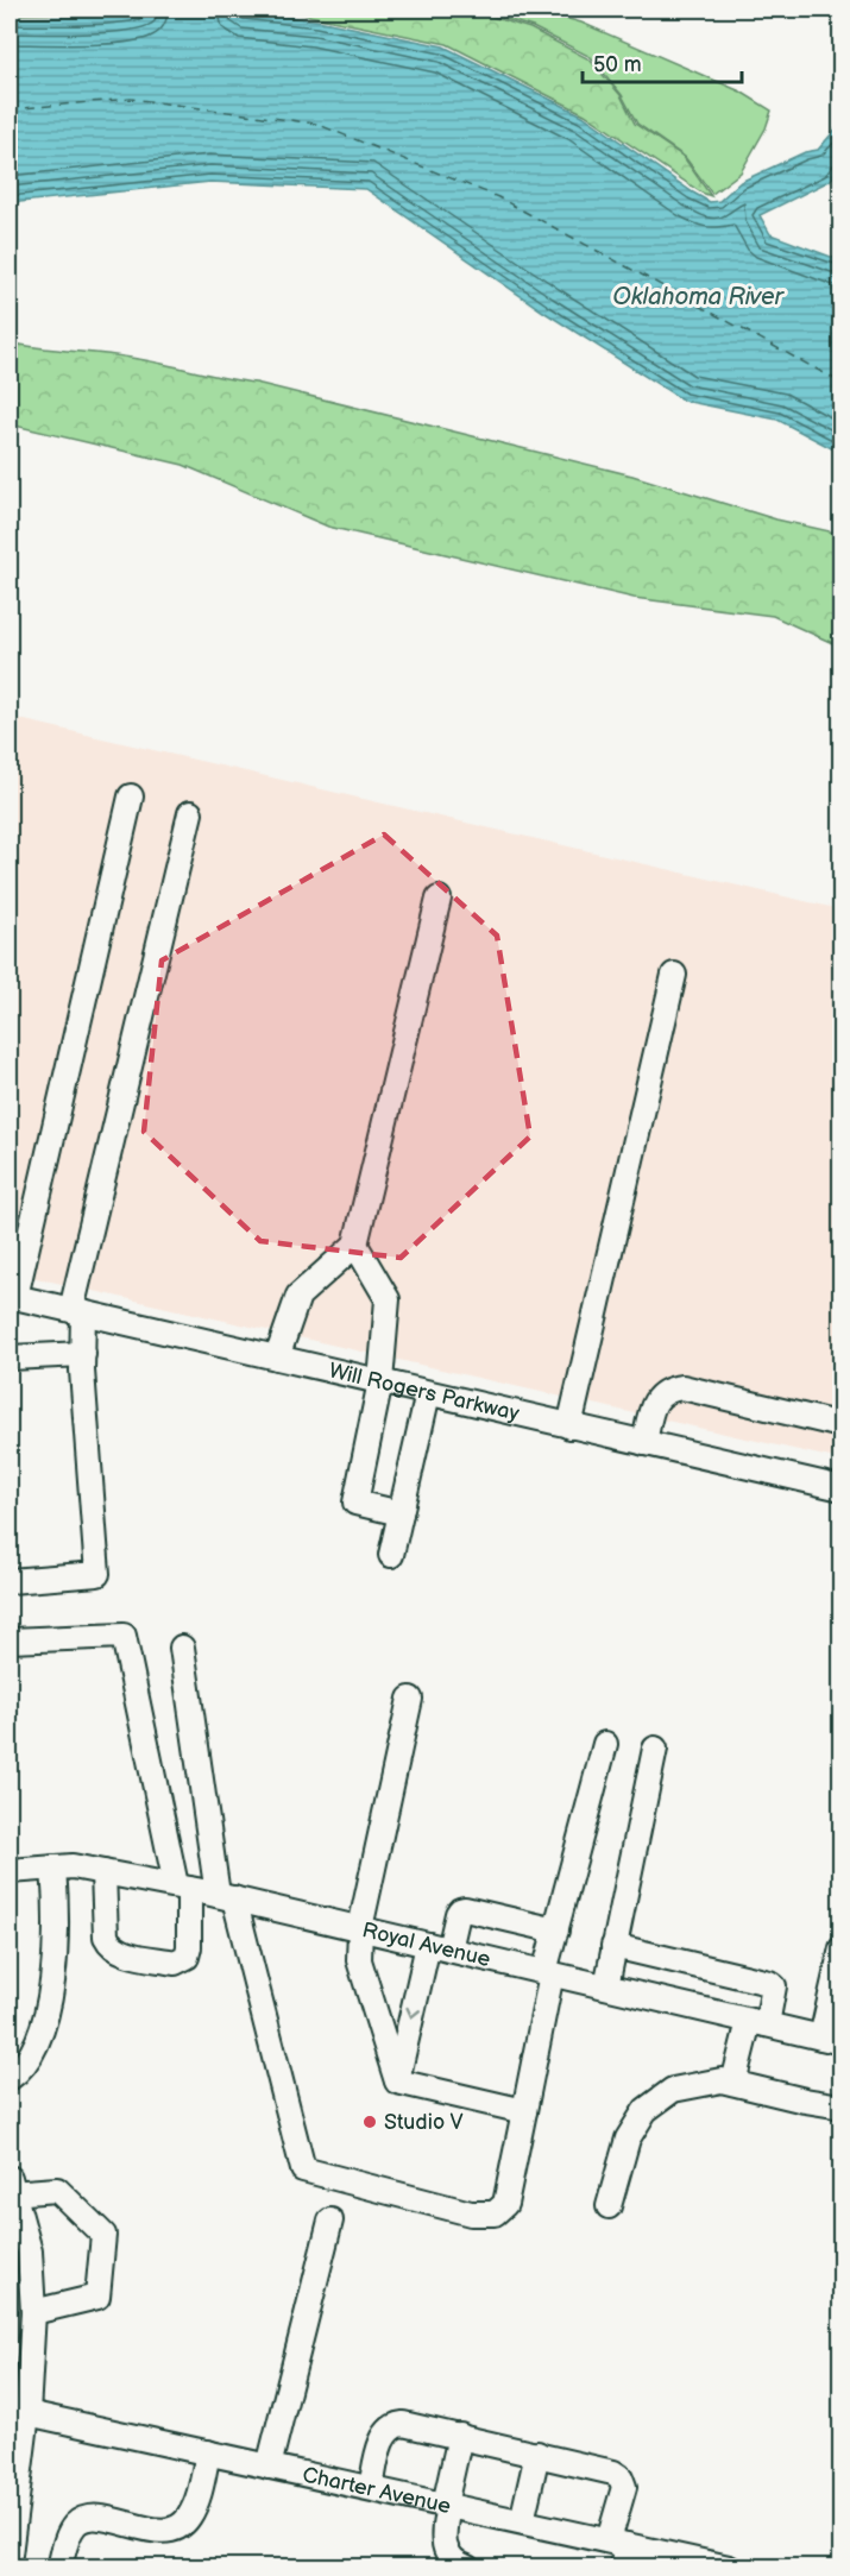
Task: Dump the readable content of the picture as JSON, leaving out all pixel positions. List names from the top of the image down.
{
  "streets": {
    "street": ["Will Rogers Parkway", "Royal Avenue", "Charter Avenue"]
  },
  "water": ["Oklahoma River"],
  "places": ["Studio V"],
  "scale_bar": "50 m"
}
